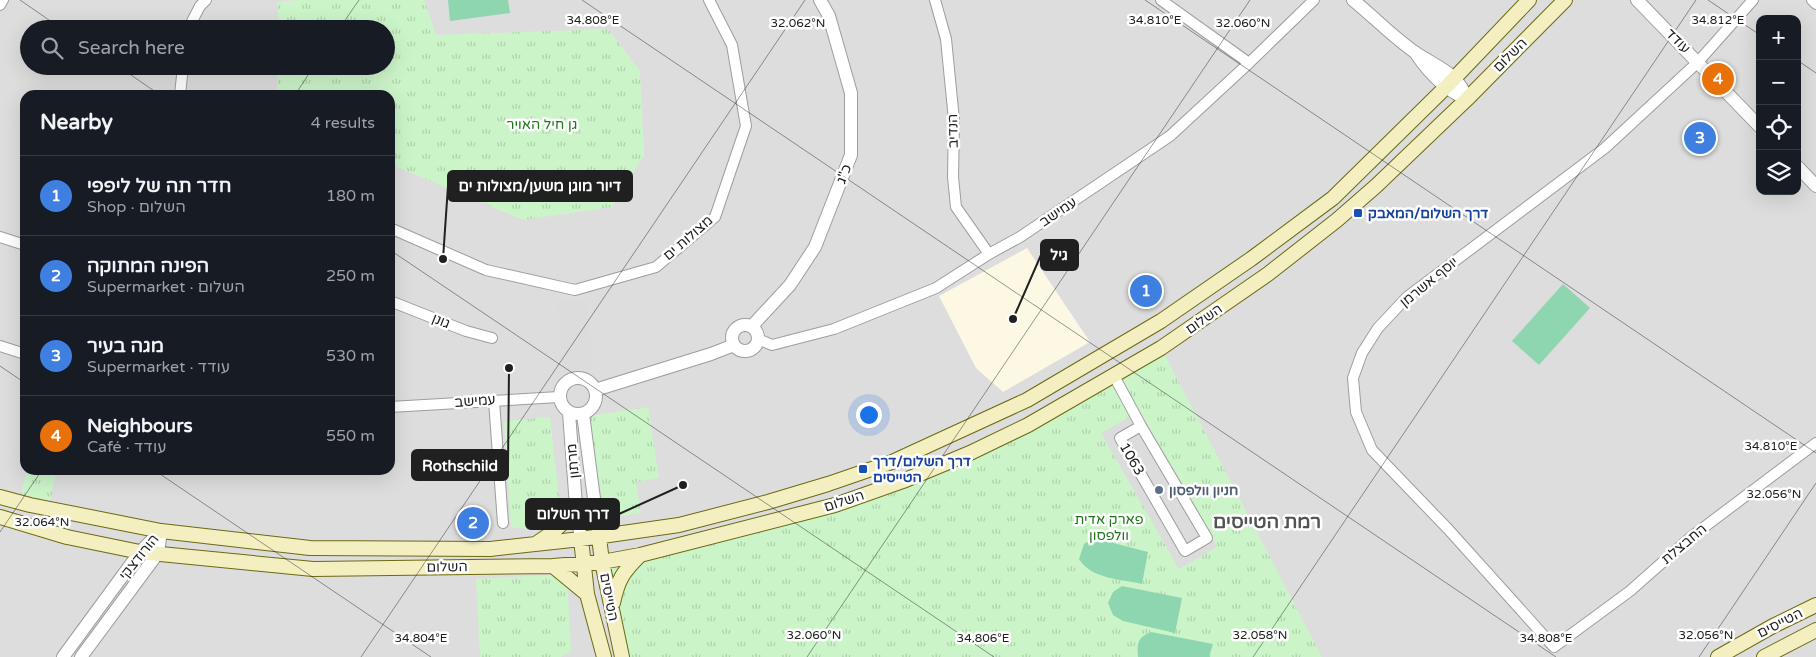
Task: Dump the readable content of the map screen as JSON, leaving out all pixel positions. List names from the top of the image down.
{
  "streets": {
    "main road": ["השלום", "הטייסים"],
    "street": [
      "עודד",
      "הנדיב",
      "כ\"ג",
      "עמישב",
      "מצולות ים",
      "יוסף אשרמן",
      "גונן",
      "1063",
      "מרתון",
      "החבצלת",
      "הורודצקי"
    ]
  },
  "crossings": [
    ["עודד", "יוסף אשרמן"],
    ["השלום", "1063"],
    ["השלום", "מרתון"],
    ["השלום", "הורודצקי"],
    ["השלום", "הטייסים"],
    ["הנדיב", "עמישב"],
    ["כ\"ג", "עמישב"],
    ["עמישב", "מרתון"],
    ["יוסף אשרמן", "החבצלת"],
    ["מרתון", "הטייסים"]
  ],
  "districts": ["רמת הטייסים"],
  "parks": ["גן חיל האויר", "פארק אדית וולפסון"],
  "places": {
    "transit": ["דרך השלום/המאבק", "דרך השלום/דרך הטייסים"],
    "other": [
      "דיור מוגן משען/מצולות ים",
      "גיל",
      "Rothschild",
      "דרך השלום",
      "חניון וולפסון"
    ]
  },
  "page": {
    "map_buttons": ["+", "−"],
    "search": "Search here",
    "pins": [
      "4",
      "3",
      "1",
      "2"
    ],
    "heading": ["Nearby", "4 results"],
    "list": [
      {
        "mark": "1",
        "name": "חדר תה של ליפפי",
        "note": "Shop · השלום",
        "value": "180 m"
      },
      {
        "mark": "2",
        "name": "הפינה המתוקה",
        "note": "Supermarket · השלום",
        "value": "250 m"
      },
      {
        "mark": "3",
        "name": "מגה בעיר",
        "note": "Supermarket · עודד",
        "value": "530 m"
      },
      {
        "mark": "4",
        "name": "Neighbours",
        "note": "Café · עודד",
        "value": "550 m"
      }
    ]
  },
  "coordinates": [
    "34.808°E",
    "34.810°E",
    "34.812°E",
    "32.062°N",
    "32.060°N",
    "32.056°N",
    "32.064°N",
    "32.058°N",
    "34.804°E",
    "34.806°E"
  ]
}
